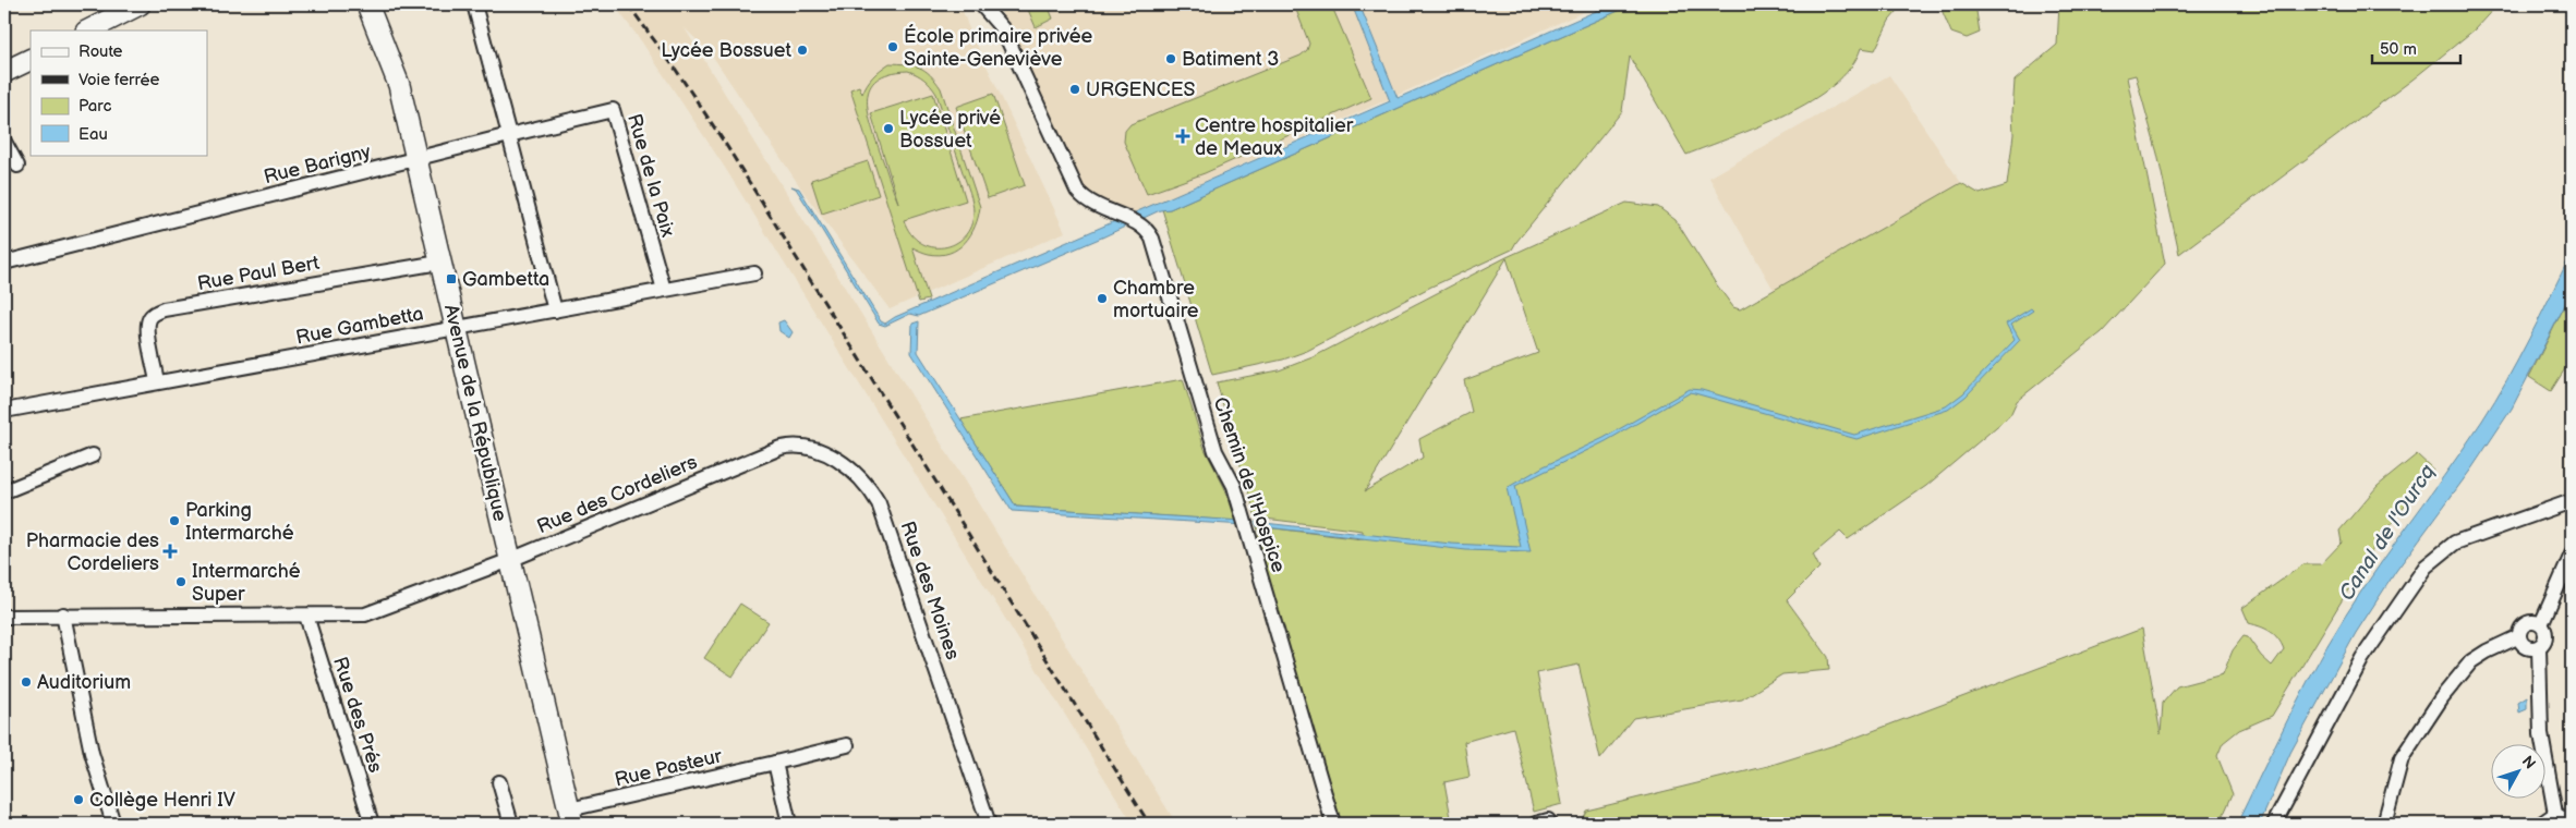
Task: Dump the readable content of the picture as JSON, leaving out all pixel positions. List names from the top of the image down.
{
  "streets": {
    "street": [
      "Rue Barigny",
      "Rue de la Paix",
      "Rue Paul Bert",
      "Rue Gambetta",
      "Avenue de la République",
      "Chemin de l'Hospice",
      "Rue des Cordeliers",
      "Rue des Moines",
      "Rue des Prés",
      "Rue Pasteur"
    ]
  },
  "crossings": [
    ["Rue Barigny", "Rue de la Paix"],
    ["Rue Barigny", "Avenue de la République"],
    ["Rue de la Paix", "Rue Gambetta"],
    ["Rue Paul Bert", "Rue Gambetta"],
    ["Rue Paul Bert", "Avenue de la République"],
    ["Rue Gambetta", "Avenue de la République"],
    ["Avenue de la République", "Rue des Cordeliers"],
    ["Avenue de la République", "Rue Pasteur"],
    ["Rue des Cordeliers", "Rue des Moines"],
    ["Rue des Cordeliers", "Rue des Prés"]
  ],
  "water": ["Canal de l'Ourcq"],
  "places": {
    "other": [
      "École primaire privée Sainte-Geneviève",
      "Lycée Bossuet",
      "Batiment 3",
      "URGENCES",
      "Lycée privé Bossuet",
      "Chambre mortuaire",
      "Parking Intermarché",
      "Intermarché Super",
      "Auditorium",
      "Collège Henri IV"
    ],
    "health": ["Centre hospitalier de Meaux", "Pharmacie des Cordeliers"],
    "transit": ["Gambetta"]
  },
  "legend": [
    "Route",
    "Voie ferrée",
    "Parc",
    "Eau"
  ],
  "scale_bar": "50 m",
  "north": "top right"
}
